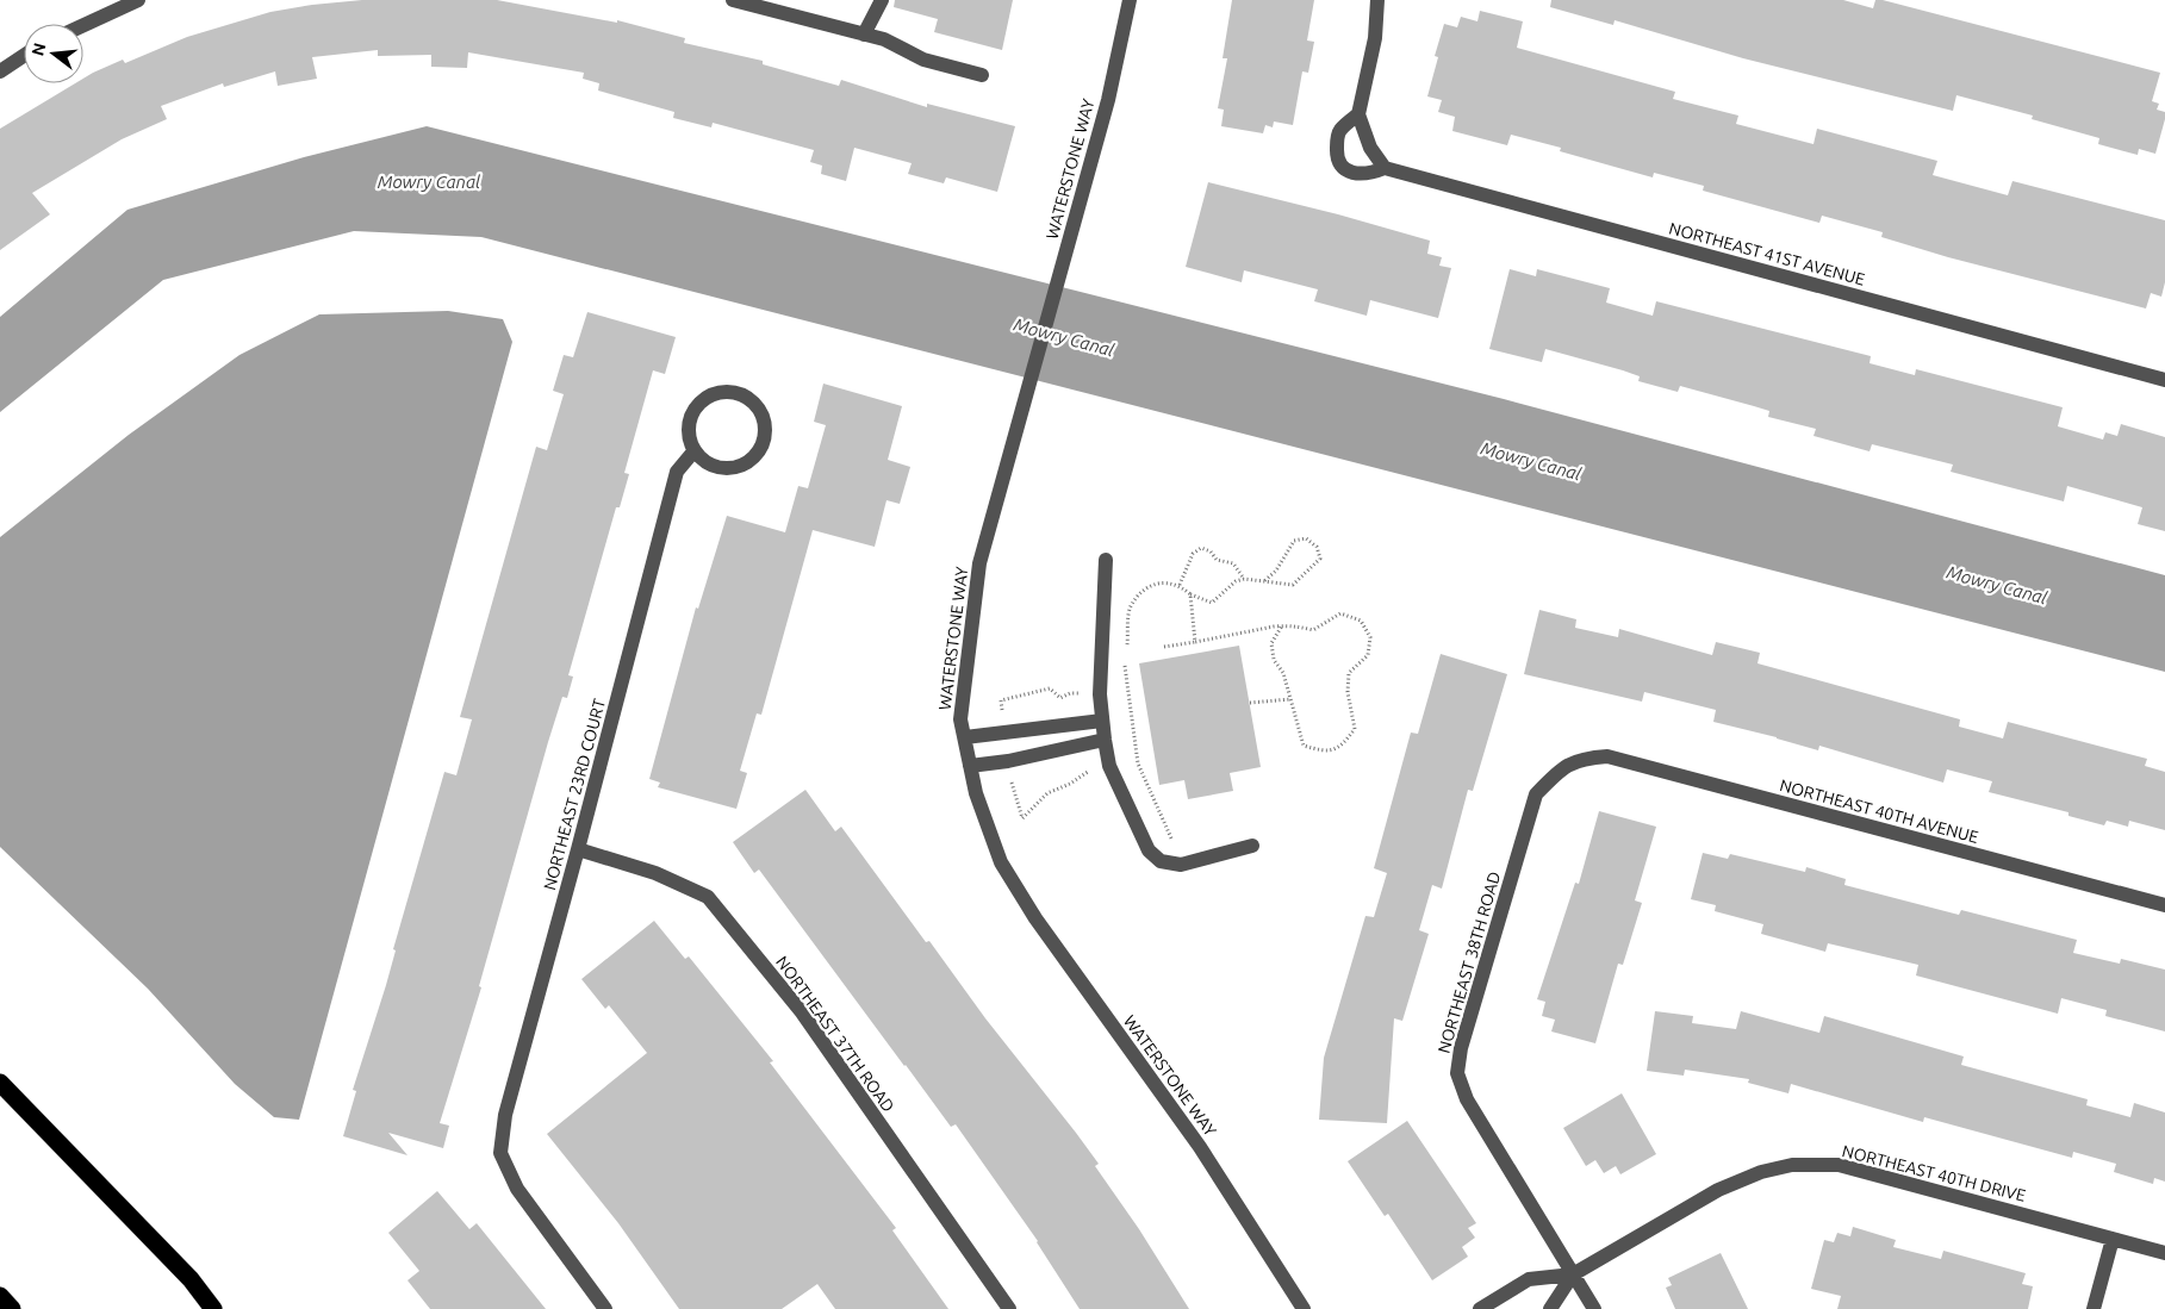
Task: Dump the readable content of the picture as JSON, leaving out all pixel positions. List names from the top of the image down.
{
  "streets": {
    "street": [
      "WATERSTONE WAY",
      "NORTHEAST 41ST AVENUE",
      "NORTHEAST 23RD COURT",
      "NORTHEAST 40TH AVENUE",
      "NORTHEAST 38TH ROAD",
      "NORTHEAST 37TH ROAD",
      "NORTHEAST 40TH DRIVE"
    ]
  },
  "crossings": [
    ["NORTHEAST 23RD COURT", "NORTHEAST 37TH ROAD"],
    ["NORTHEAST 40TH AVENUE", "NORTHEAST 38TH ROAD"],
    ["NORTHEAST 38TH ROAD", "NORTHEAST 40TH DRIVE"]
  ],
  "water": ["Mowry Canal"],
  "north": "left"
}
